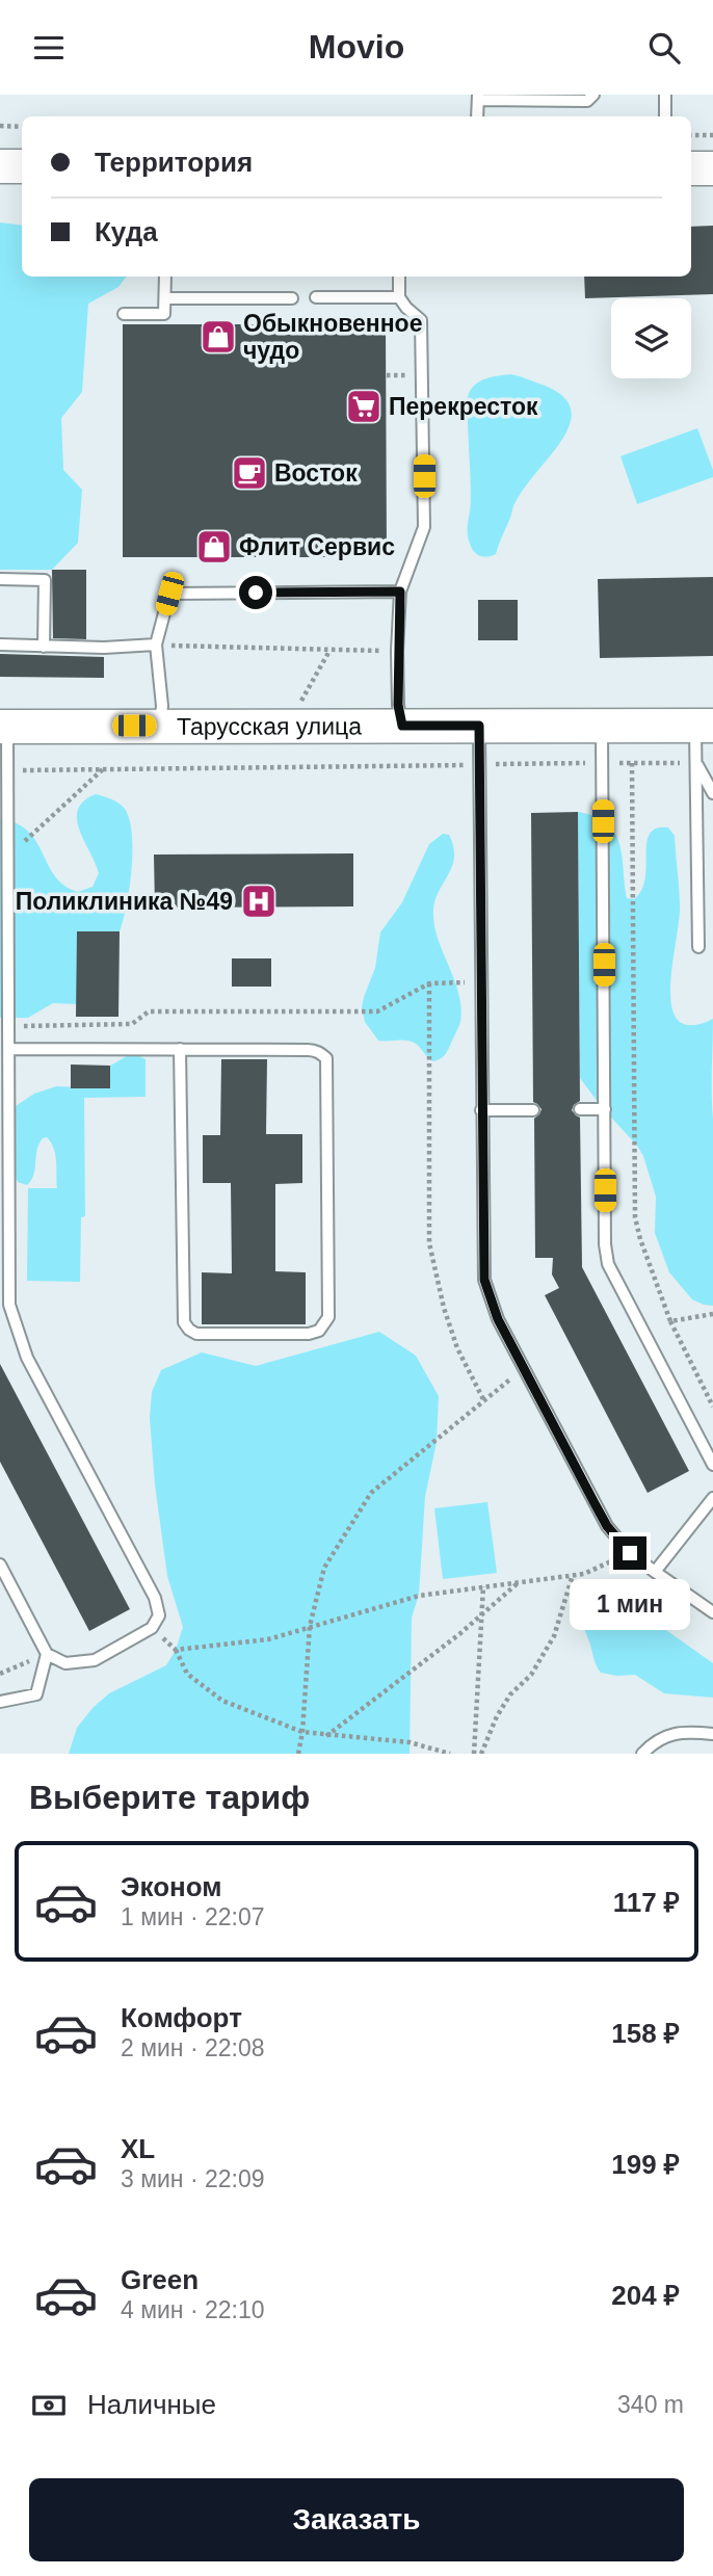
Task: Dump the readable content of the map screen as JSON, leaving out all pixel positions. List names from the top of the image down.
{
  "streets": {
    "main road": ["Тарусская улица"]
  },
  "places": {
    "shop": ["Обыкновенное чудо", "Флит Сервис"],
    "supermarket": ["Перекресток"],
    "cafe": ["Восток"],
    "hospital": ["Поликлиника №49"]
  },
  "page": {
    "header": "Movio",
    "banner": ["Территория", "Куда"],
    "bubble": "1 мин",
    "heading": "Выберите тариф",
    "list": [
      {
        "name": "Эконом",
        "note": "1 мин · 22:07",
        "value": "117 ₽"
      },
      {
        "name": "Комфорт",
        "note": "2 мин · 22:08",
        "value": "158 ₽"
      },
      {
        "name": "XL",
        "note": "3 мин · 22:09",
        "value": "199 ₽"
      },
      {
        "name": "Green",
        "note": "4 мин · 22:10",
        "value": "204 ₽"
      }
    ],
    "pay": ["Наличные", "340 m"],
    "buttons": "Заказать"
  }
}
